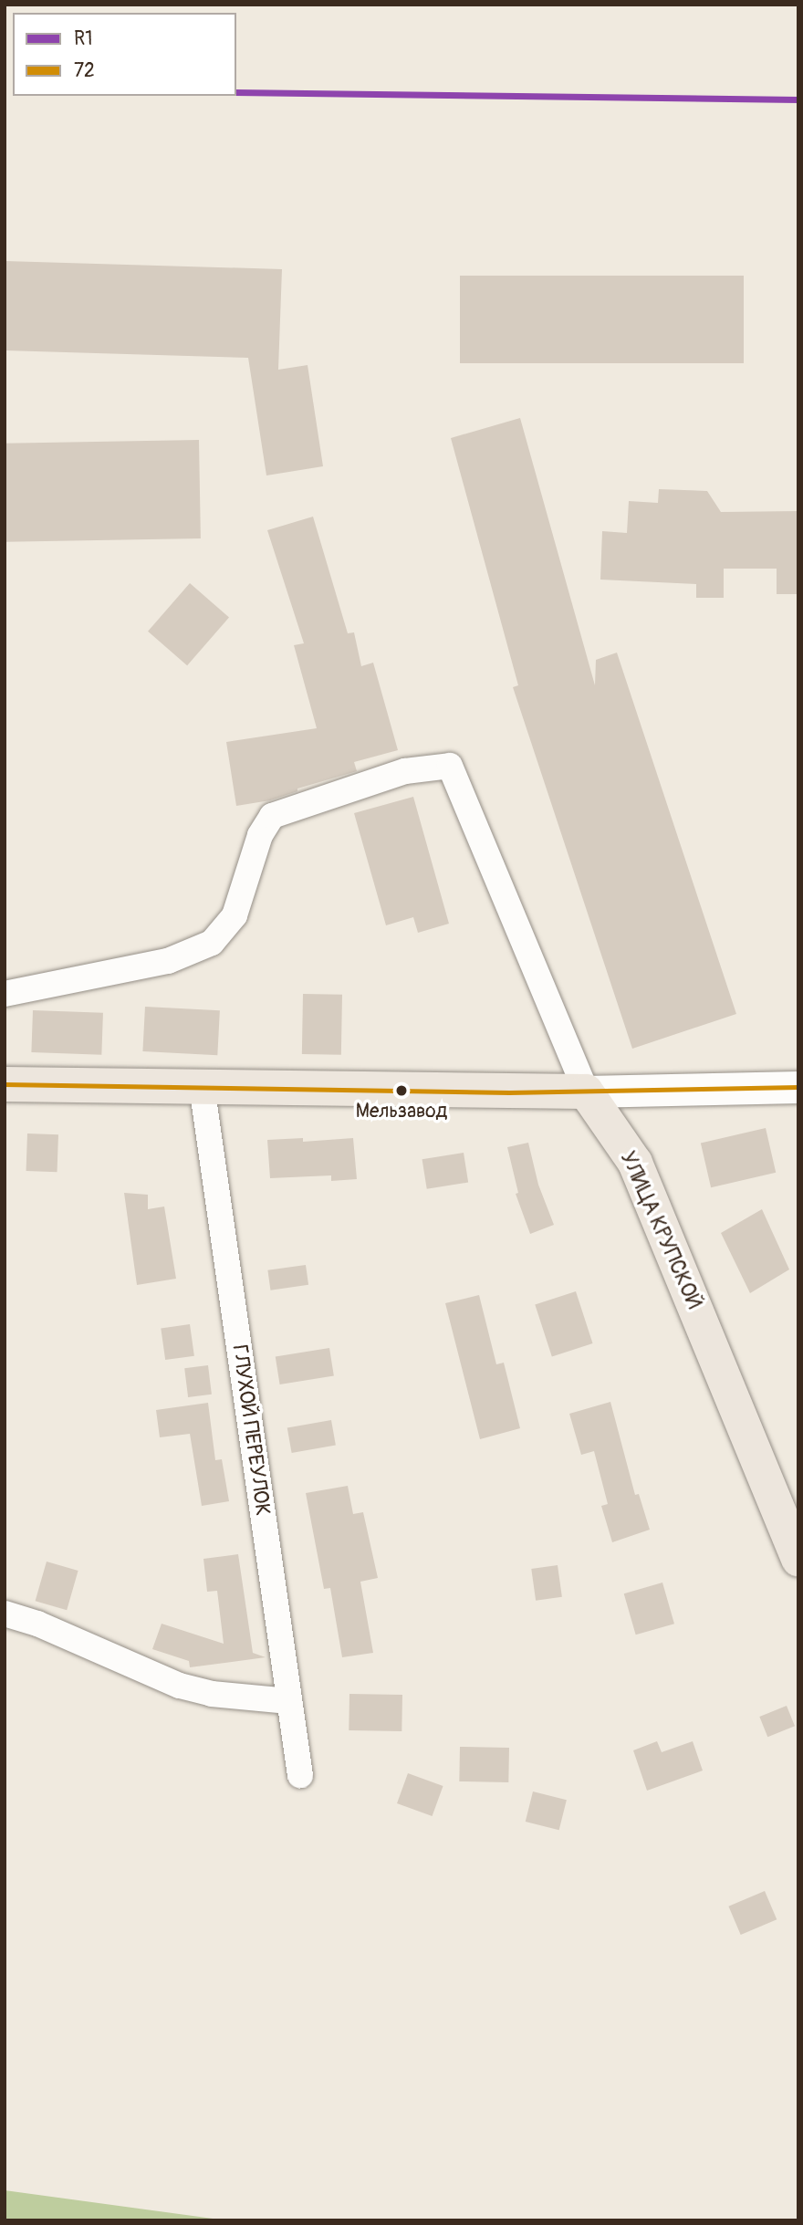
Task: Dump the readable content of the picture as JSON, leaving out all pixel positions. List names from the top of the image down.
{
  "streets": {
    "main road": ["УЛИЦА КРУПСКОЙ"],
    "street": ["ГЛУХОЙ ПЕРЕУЛОК"]
  },
  "places": ["Мельзавод"],
  "lines": ["transit line R1", "transit line 72"],
  "legend": ["R1", "72"]
}
